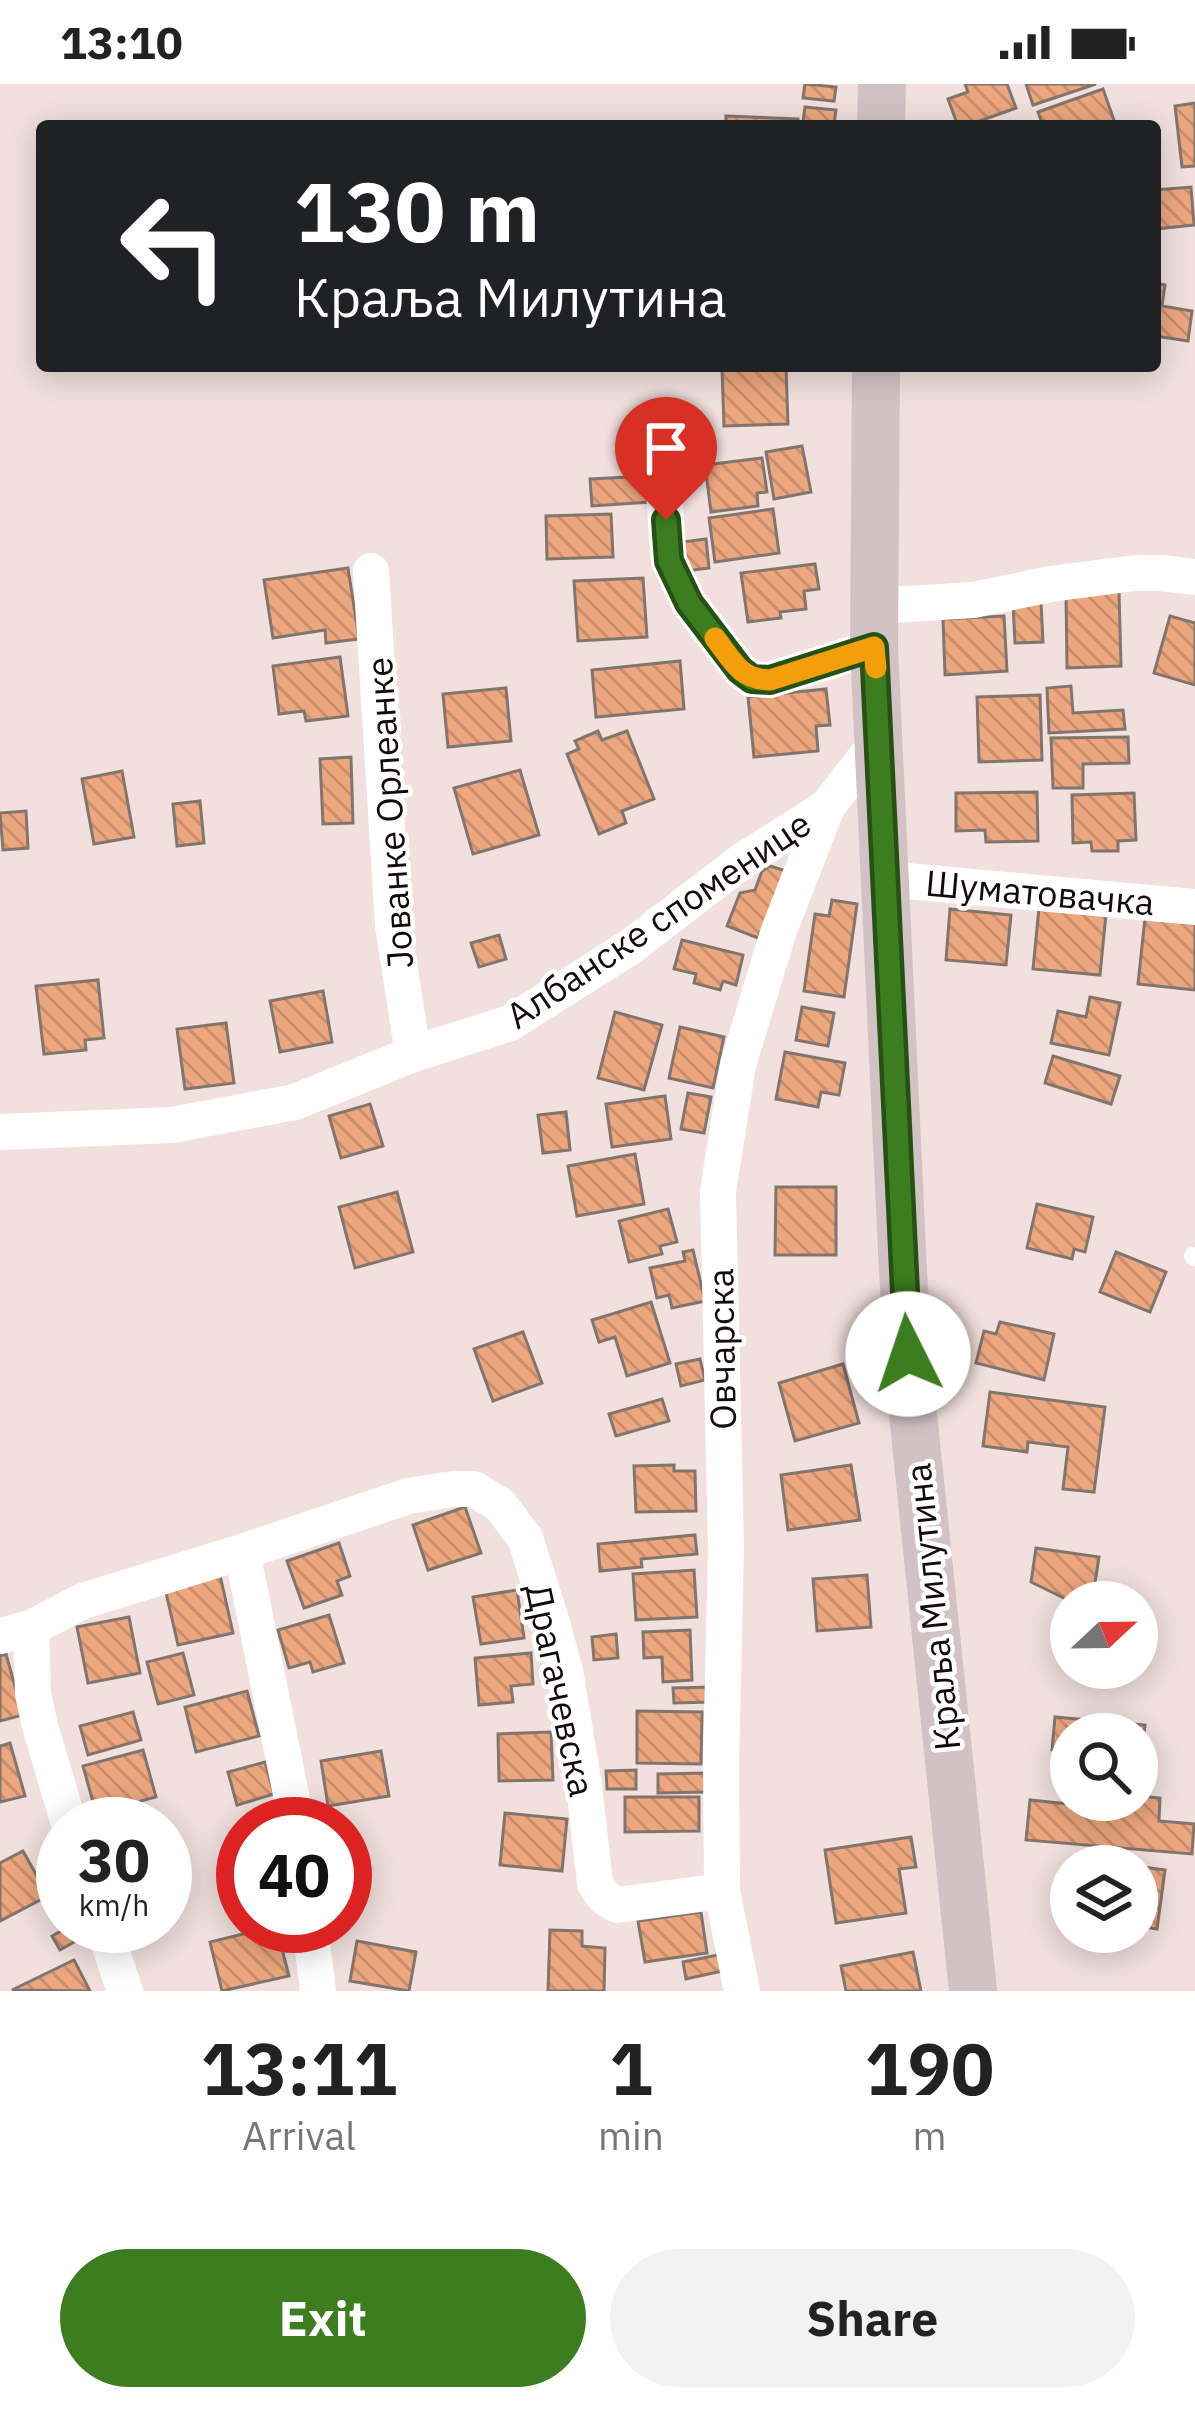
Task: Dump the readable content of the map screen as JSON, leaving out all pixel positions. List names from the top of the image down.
{
  "streets": {
    "street": [
      "Јованке Орлеанке",
      "Шуматовачка",
      "Албанске споменице",
      "Овчарска",
      "Краља Милутина",
      "Драгачевска"
    ]
  },
  "crossings": [
    ["Јованке Орлеанке", "Албанске споменице"],
    ["Шуматовачка", "Краља Милутина"],
    ["Албанске споменице", "Овчарска"],
    ["Овчарска", "Краља Милутина"],
    ["Овчарска", "Драгачевска"]
  ],
  "north": "right",
  "page": {
    "status": "13:10",
    "turn": ["130 m", "Краља Милутина"],
    "speed": "30 km/h",
    "limit": "40",
    "eta": [
      "13:11",
      "Arrival",
      "1",
      "min",
      "190",
      "m"
    ],
    "buttons": ["Exit", "Share"]
  }
}
